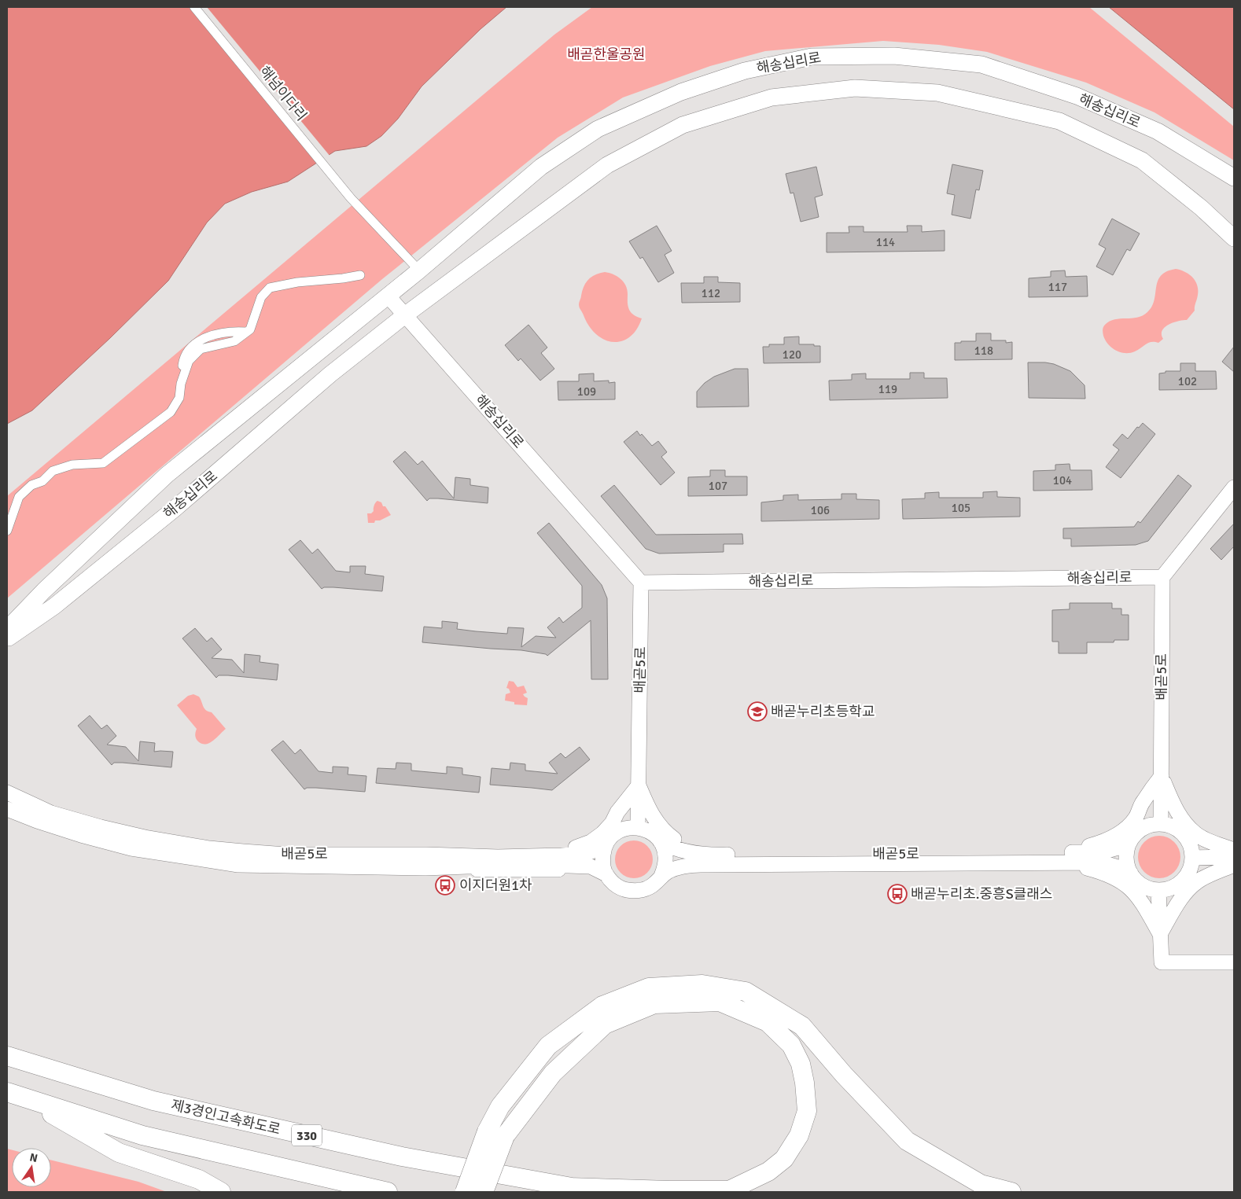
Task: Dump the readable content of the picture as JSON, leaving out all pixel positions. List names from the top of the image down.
{
  "streets": {
    "highway": ["제3경인고속화도로", "330"],
    "main road": ["해송십리로"],
    "street": ["해넘이다리", "배곧5로"]
  },
  "crossings": [
    ["해송십리로", "해넘이다리"],
    ["해송십리로", "배곧5로"]
  ],
  "parks": ["배곧한울공원"],
  "places": {
    "school or university": ["배곧누리초등학교"],
    "bus stop": ["이지더원1차", "배곧누리초.중흥S클래스"]
  },
  "house_numbers": [
    "114",
    "117",
    "112",
    "118",
    "120",
    "102",
    "119",
    "109",
    "104",
    "107",
    "105",
    "106"
  ],
  "north": "top"
}
